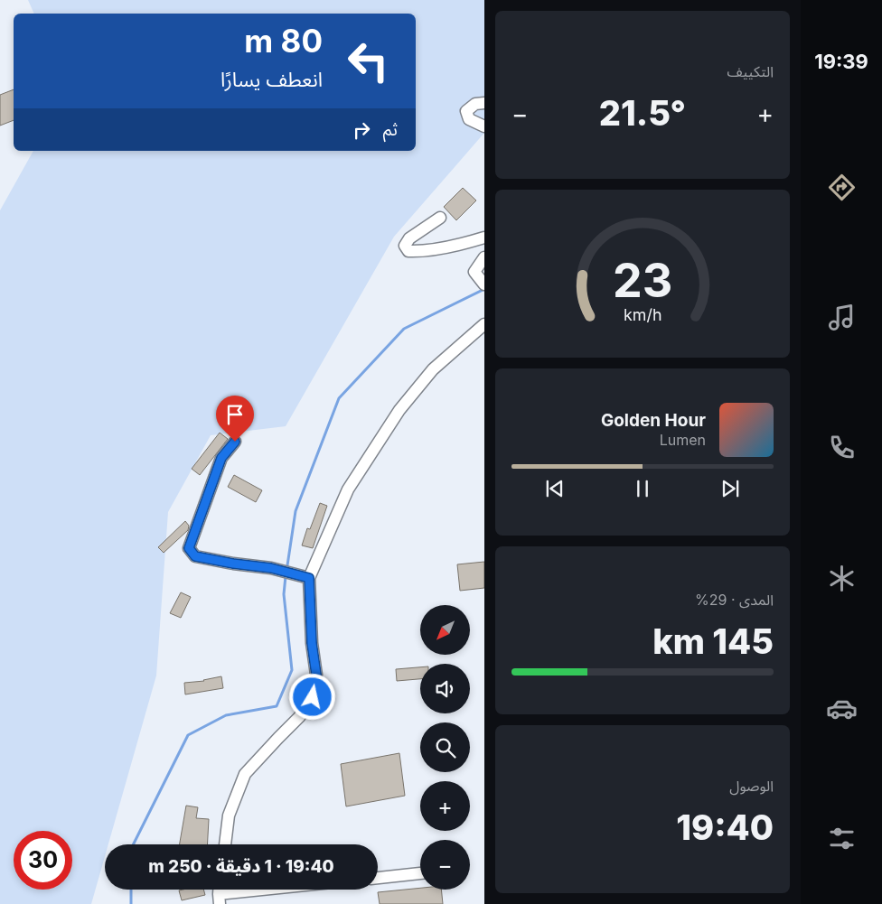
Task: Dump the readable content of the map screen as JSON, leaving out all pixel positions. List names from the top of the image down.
{
  "north": "bottom left",
  "page": {
    "tabs": "19:39",
    "tile": [
      "التكييف",
      ["المدى · 29%", "145 km"],
      ["الوصول", "19:40"]
    ],
    "turn": ["80 m", "انعطف يسارًا"],
    "heat": ["−", "21.5°", "+"],
    "then": "ثم",
    "song": ["Golden Hour", "Lumen"],
    "map_buttons": ["+", "−"],
    "limit": "30",
    "trip": "19:40 · 1 دقيقة · 250 m",
    "gauge": ["23", "km/h"]
  }
}
